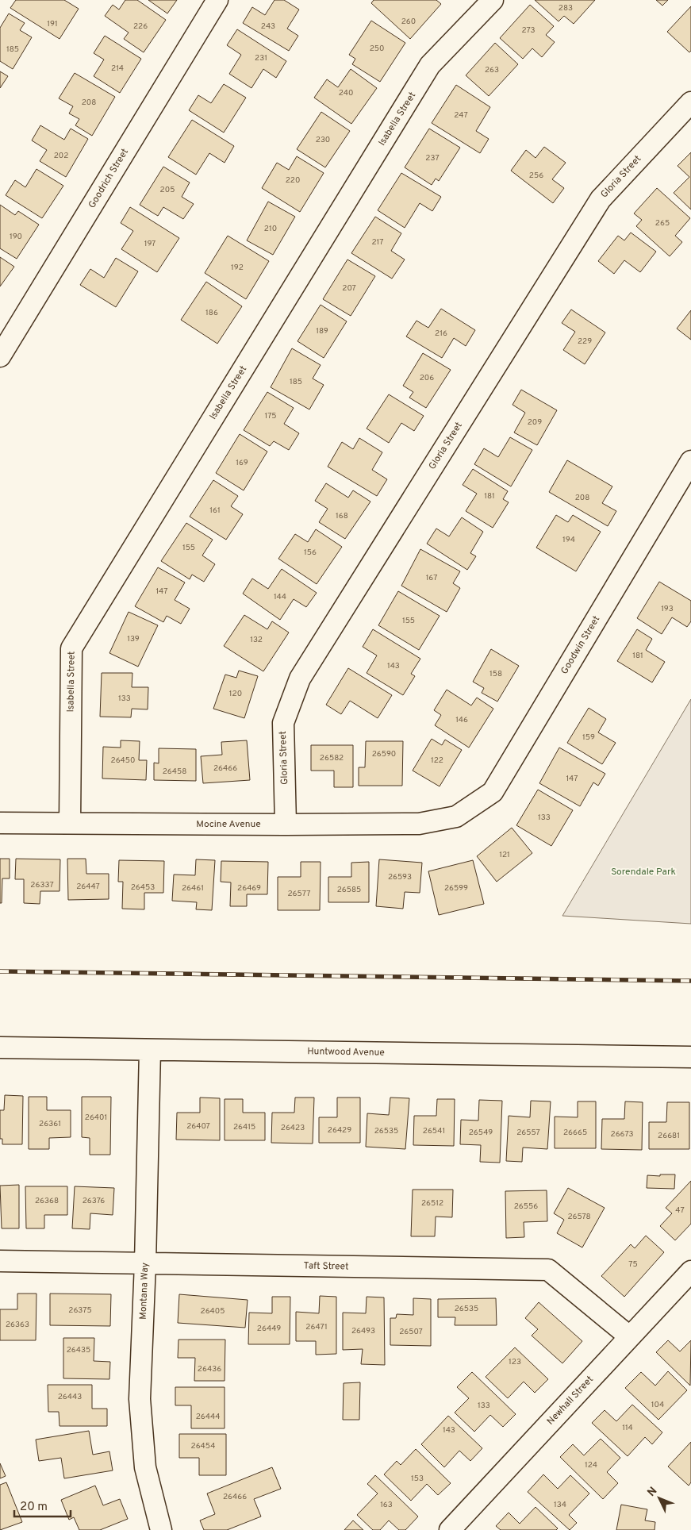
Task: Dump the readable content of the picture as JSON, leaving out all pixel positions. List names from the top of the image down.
{
  "streets": {
    "street": [
      "Isabella Street",
      "Gloria Street",
      "Goodrich Street",
      "Goodwin Street",
      "Mocine Avenue",
      "Huntwood Avenue",
      "Taft Street",
      "Montana Way",
      "Newhall Street"
    ]
  },
  "crossings": [
    ["Isabella Street", "Mocine Avenue"],
    ["Gloria Street", "Mocine Avenue"],
    ["Goodwin Street", "Mocine Avenue"],
    ["Huntwood Avenue", "Montana Way"],
    ["Taft Street", "Montana Way"],
    ["Taft Street", "Newhall Street"]
  ],
  "parks": ["Sorendale Park"],
  "house_numbers": [
    "283",
    "260",
    "191",
    "226",
    "243",
    "273",
    "250",
    "185",
    "231",
    "214",
    "263",
    "240",
    "208",
    "247",
    "230",
    "202",
    "237",
    "256",
    "220",
    "205",
    "265",
    "210",
    "190",
    "217",
    "197",
    "192",
    "207",
    "186",
    "189",
    "216",
    "229",
    "206",
    "185",
    "175",
    "209",
    "169",
    "181",
    "208",
    "161",
    "168",
    "194",
    "155",
    "156",
    "167",
    "147",
    "144",
    "193",
    "155",
    "139",
    "132",
    "181",
    "143",
    "158",
    "120",
    "133",
    "146",
    "159",
    "26590",
    "26582",
    "26450",
    "122",
    "26466",
    "26458",
    "147",
    "133",
    "121",
    "26593",
    "26337",
    "26447",
    "26453",
    "26461",
    "26469",
    "26599",
    "26585",
    "26577",
    "26401",
    "26361",
    "26407",
    "26415",
    "26423",
    "26429",
    "26535",
    "26541",
    "26549",
    "26557",
    "26665",
    "26673",
    "26681",
    "26368",
    "26376",
    "26512",
    "26556",
    "47",
    "26578",
    "75",
    "26535",
    "26375",
    "26405",
    "26363",
    "26471",
    "26449",
    "26493",
    "26507",
    "26435",
    "123",
    "26436",
    "26443",
    "104",
    "133",
    "26444",
    "114",
    "143",
    "26454",
    "124",
    "153",
    "26466",
    "163",
    "134"
  ],
  "scale_bar": "20 m",
  "north": "top left"
}
